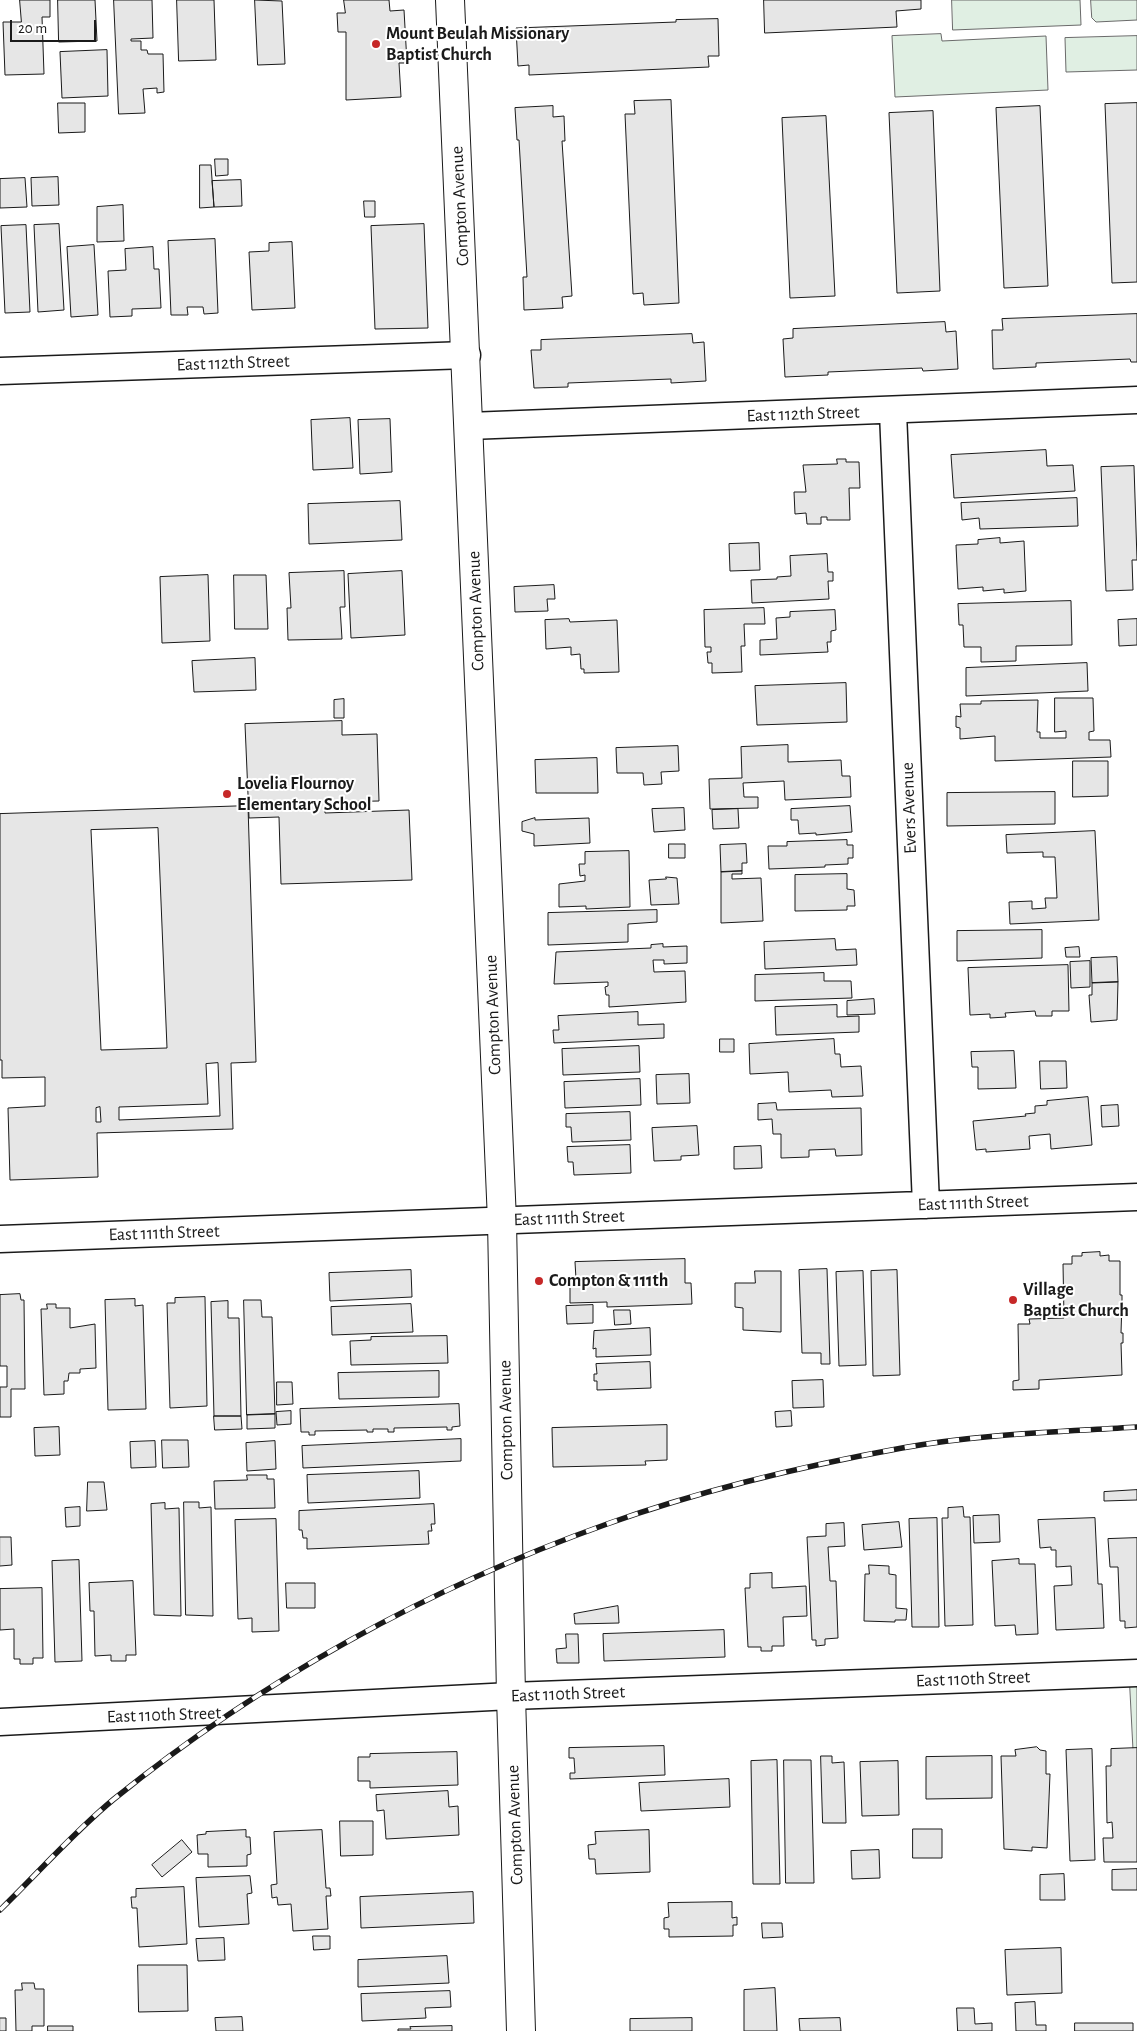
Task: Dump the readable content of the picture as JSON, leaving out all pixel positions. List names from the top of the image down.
{
  "streets": {
    "main road": ["Compton Avenue"],
    "street": [
      "East 112th Street",
      "Evers Avenue",
      "East 111th Street",
      "East 110th Street"
    ]
  },
  "crossings": [
    ["Compton Avenue", "East 112th Street"],
    ["Compton Avenue", "East 111th Street"],
    ["Compton Avenue", "East 110th Street"],
    ["East 112th Street", "Evers Avenue"],
    ["Evers Avenue", "East 111th Street"]
  ],
  "places": [
    "Mount Beulah Missionary Baptist Church",
    "Lovelia Flournoy Elementary School",
    "Compton & 111th",
    "Village Baptist Church"
  ],
  "scale_bar": "20 m"
}
